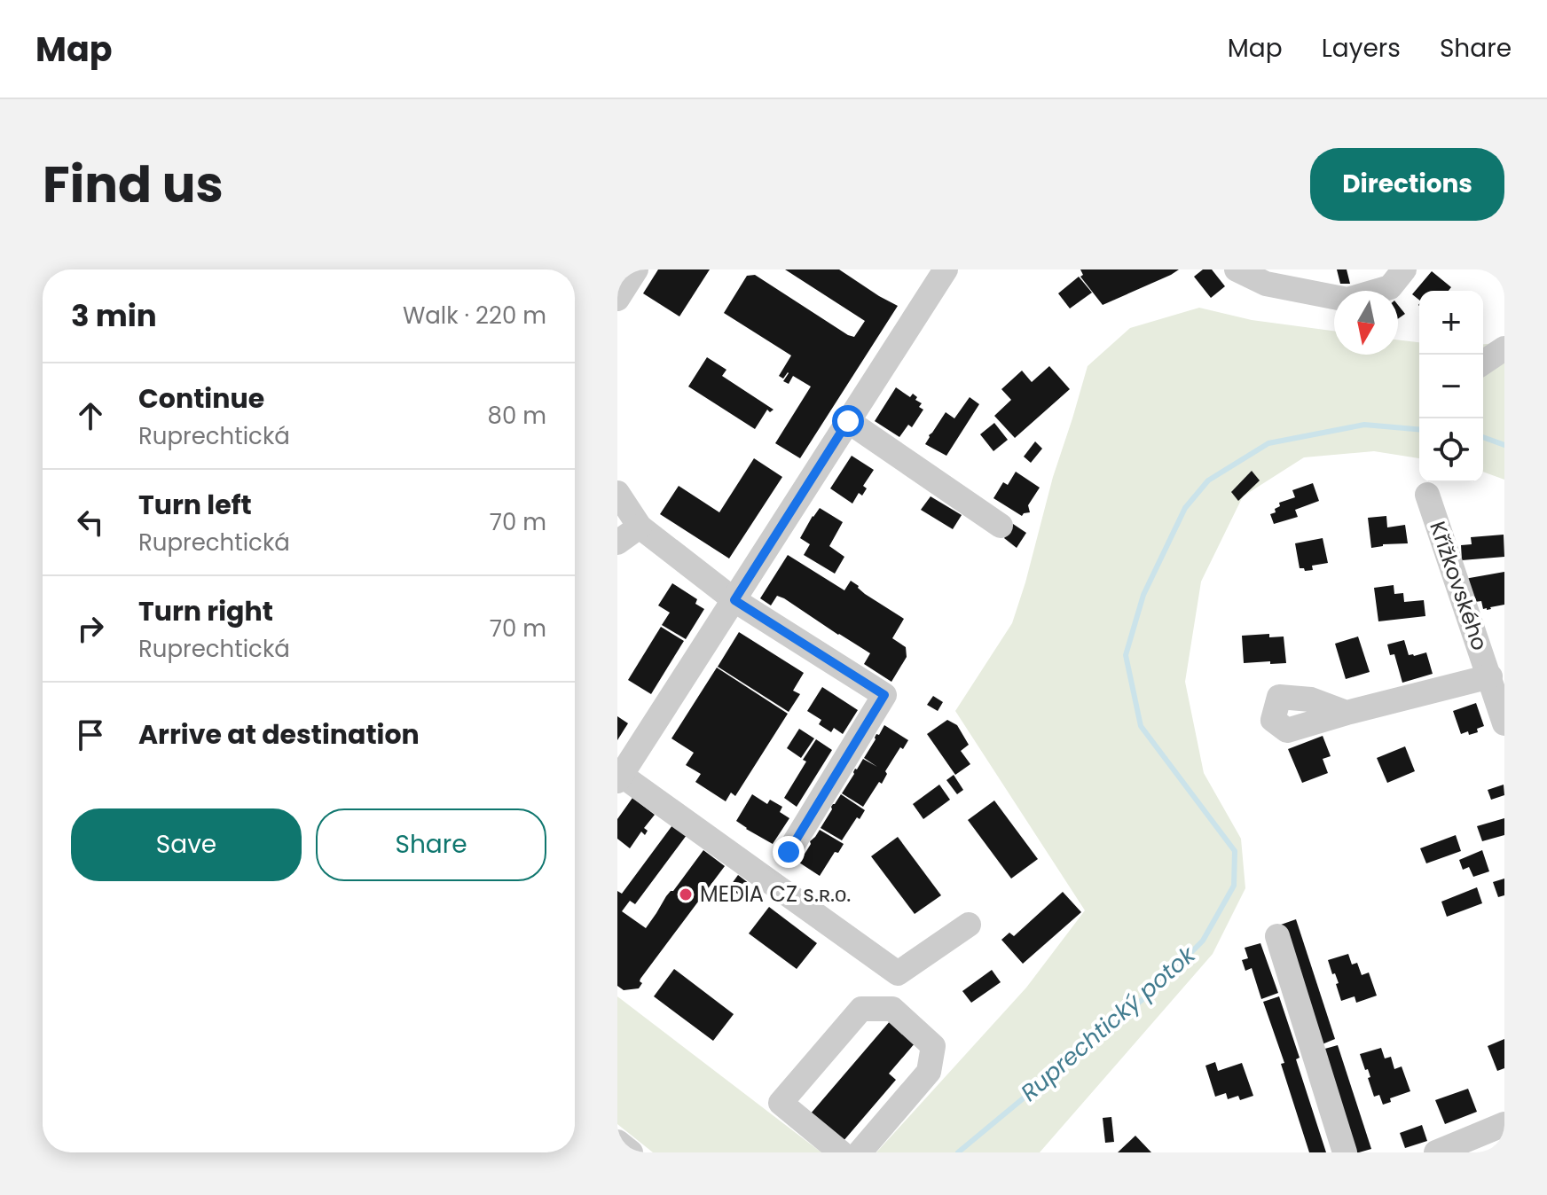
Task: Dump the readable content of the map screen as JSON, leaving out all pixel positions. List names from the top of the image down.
{
  "streets": {
    "street": ["Křížkovského"]
  },
  "water": ["Ruprechtický potok"],
  "places": ["MEDIA CZ s.ʀ.ᴏ."],
  "north": "bottom",
  "page": {
    "header": "Map",
    "nav": ["Map", "Layers", "Share"],
    "title": "Find us",
    "buttons": [
      "Directions",
      ["Save", "Share"]
    ],
    "heading": ["3 min", "Walk · 220 m"],
    "map_buttons": ["+", "−"],
    "list": [
      ["Continue", "Ruprechtická", "80 m"],
      ["Turn left", "Ruprechtická", "70 m"],
      ["Turn right", "Ruprechtická", "70 m"],
      "Arrive at destination"
    ]
  }
}
